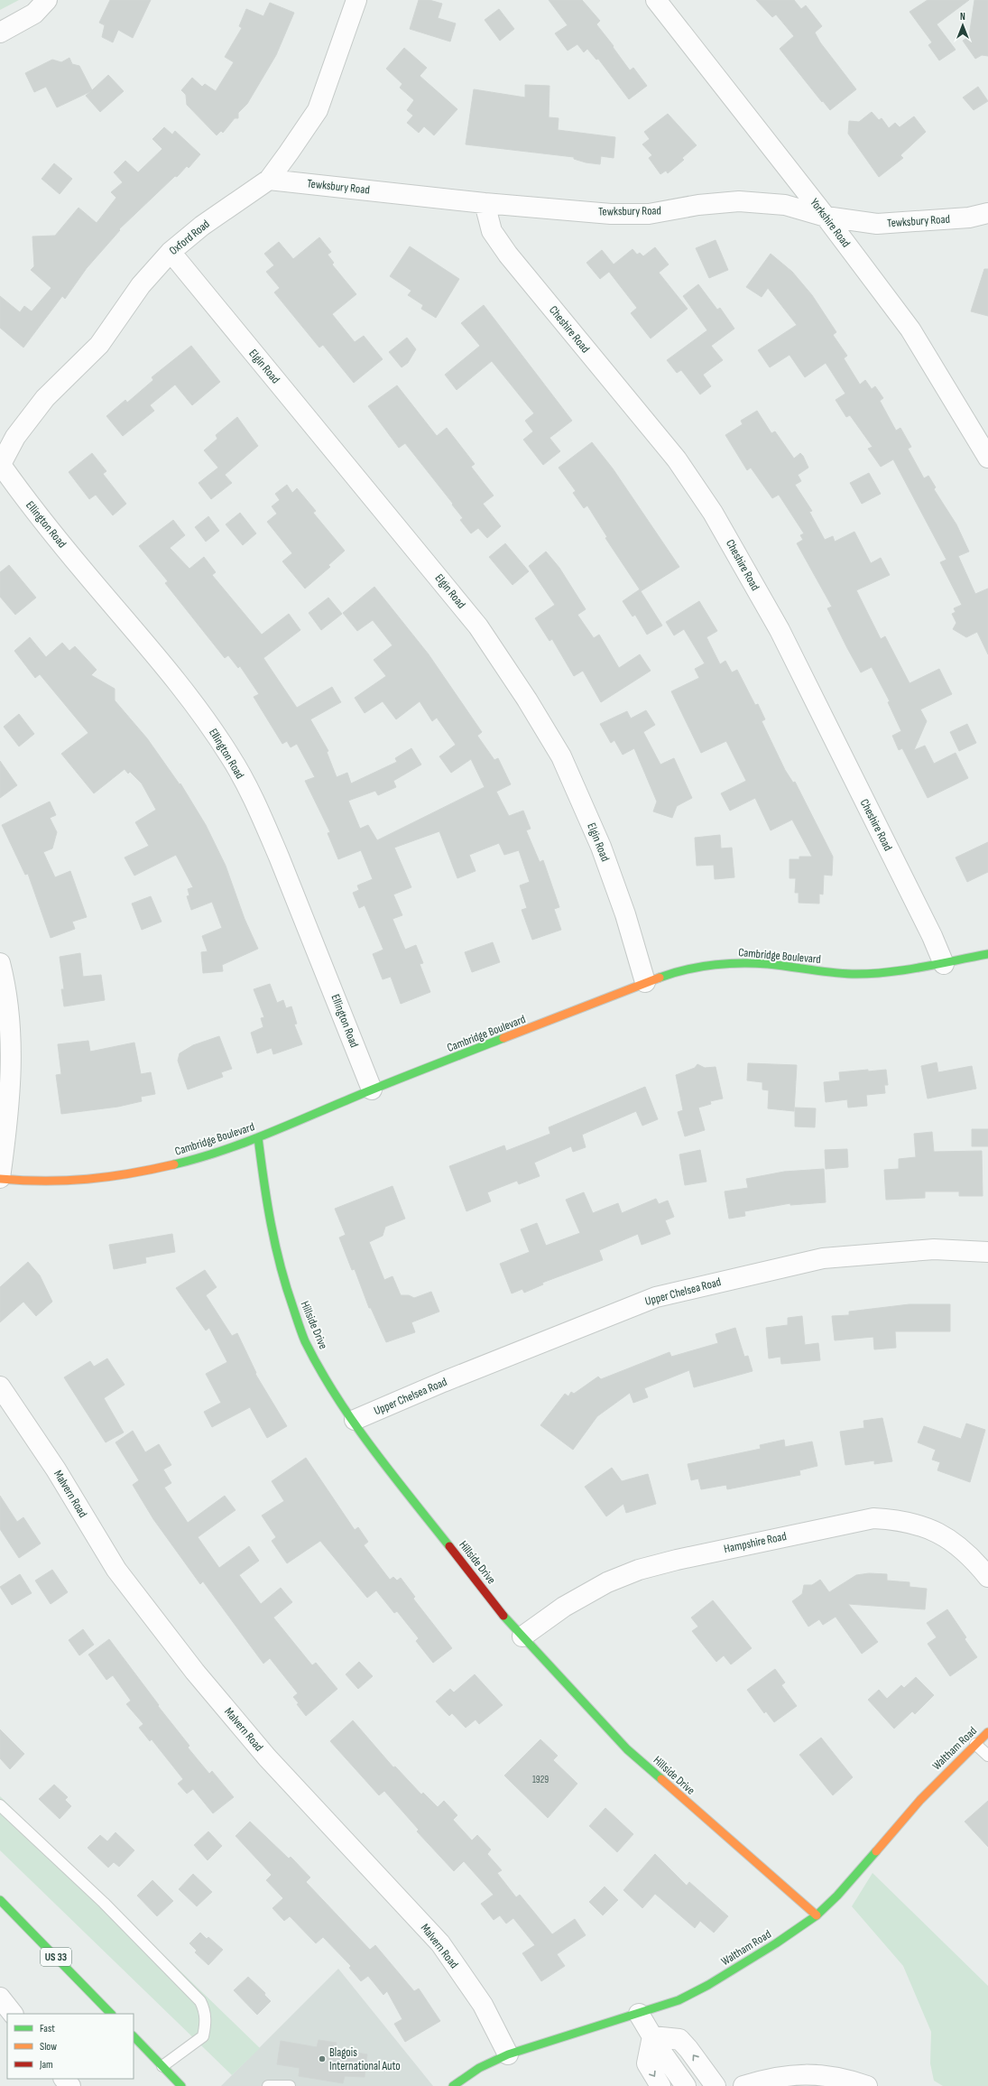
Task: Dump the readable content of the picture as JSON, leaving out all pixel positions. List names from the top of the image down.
{
  "streets": {
    "street": [
      "Tewksbury Road",
      "Yorkshire Road",
      "Oxford Road",
      "Cheshire Road",
      "Elgin Road",
      "Ellington Road",
      "Cambridge Boulevard",
      "Upper Chelsea Road",
      "Hillside Drive",
      "Malvern Road",
      "Hampshire Road",
      "Waltham Road",
      "US 33"
    ]
  },
  "crossings": [
    ["Tewksbury Road", "Yorkshire Road"],
    ["Tewksbury Road", "Oxford Road"],
    ["Tewksbury Road", "Cheshire Road"],
    ["Oxford Road", "Elgin Road"],
    ["Oxford Road", "Ellington Road"],
    ["Cheshire Road", "Cambridge Boulevard"],
    ["Elgin Road", "Cambridge Boulevard"],
    ["Ellington Road", "Cambridge Boulevard"],
    ["Cambridge Boulevard", "Hillside Drive"],
    ["Upper Chelsea Road", "Hillside Drive"],
    ["Hillside Drive", "Hampshire Road"],
    ["Hillside Drive", "Waltham Road"],
    ["Malvern Road", "Waltham Road"]
  ],
  "places": ["Blagois International Auto"],
  "house_numbers": ["1929"],
  "legend": ["Fast", "Slow", "Jam"],
  "north": "top"
}
